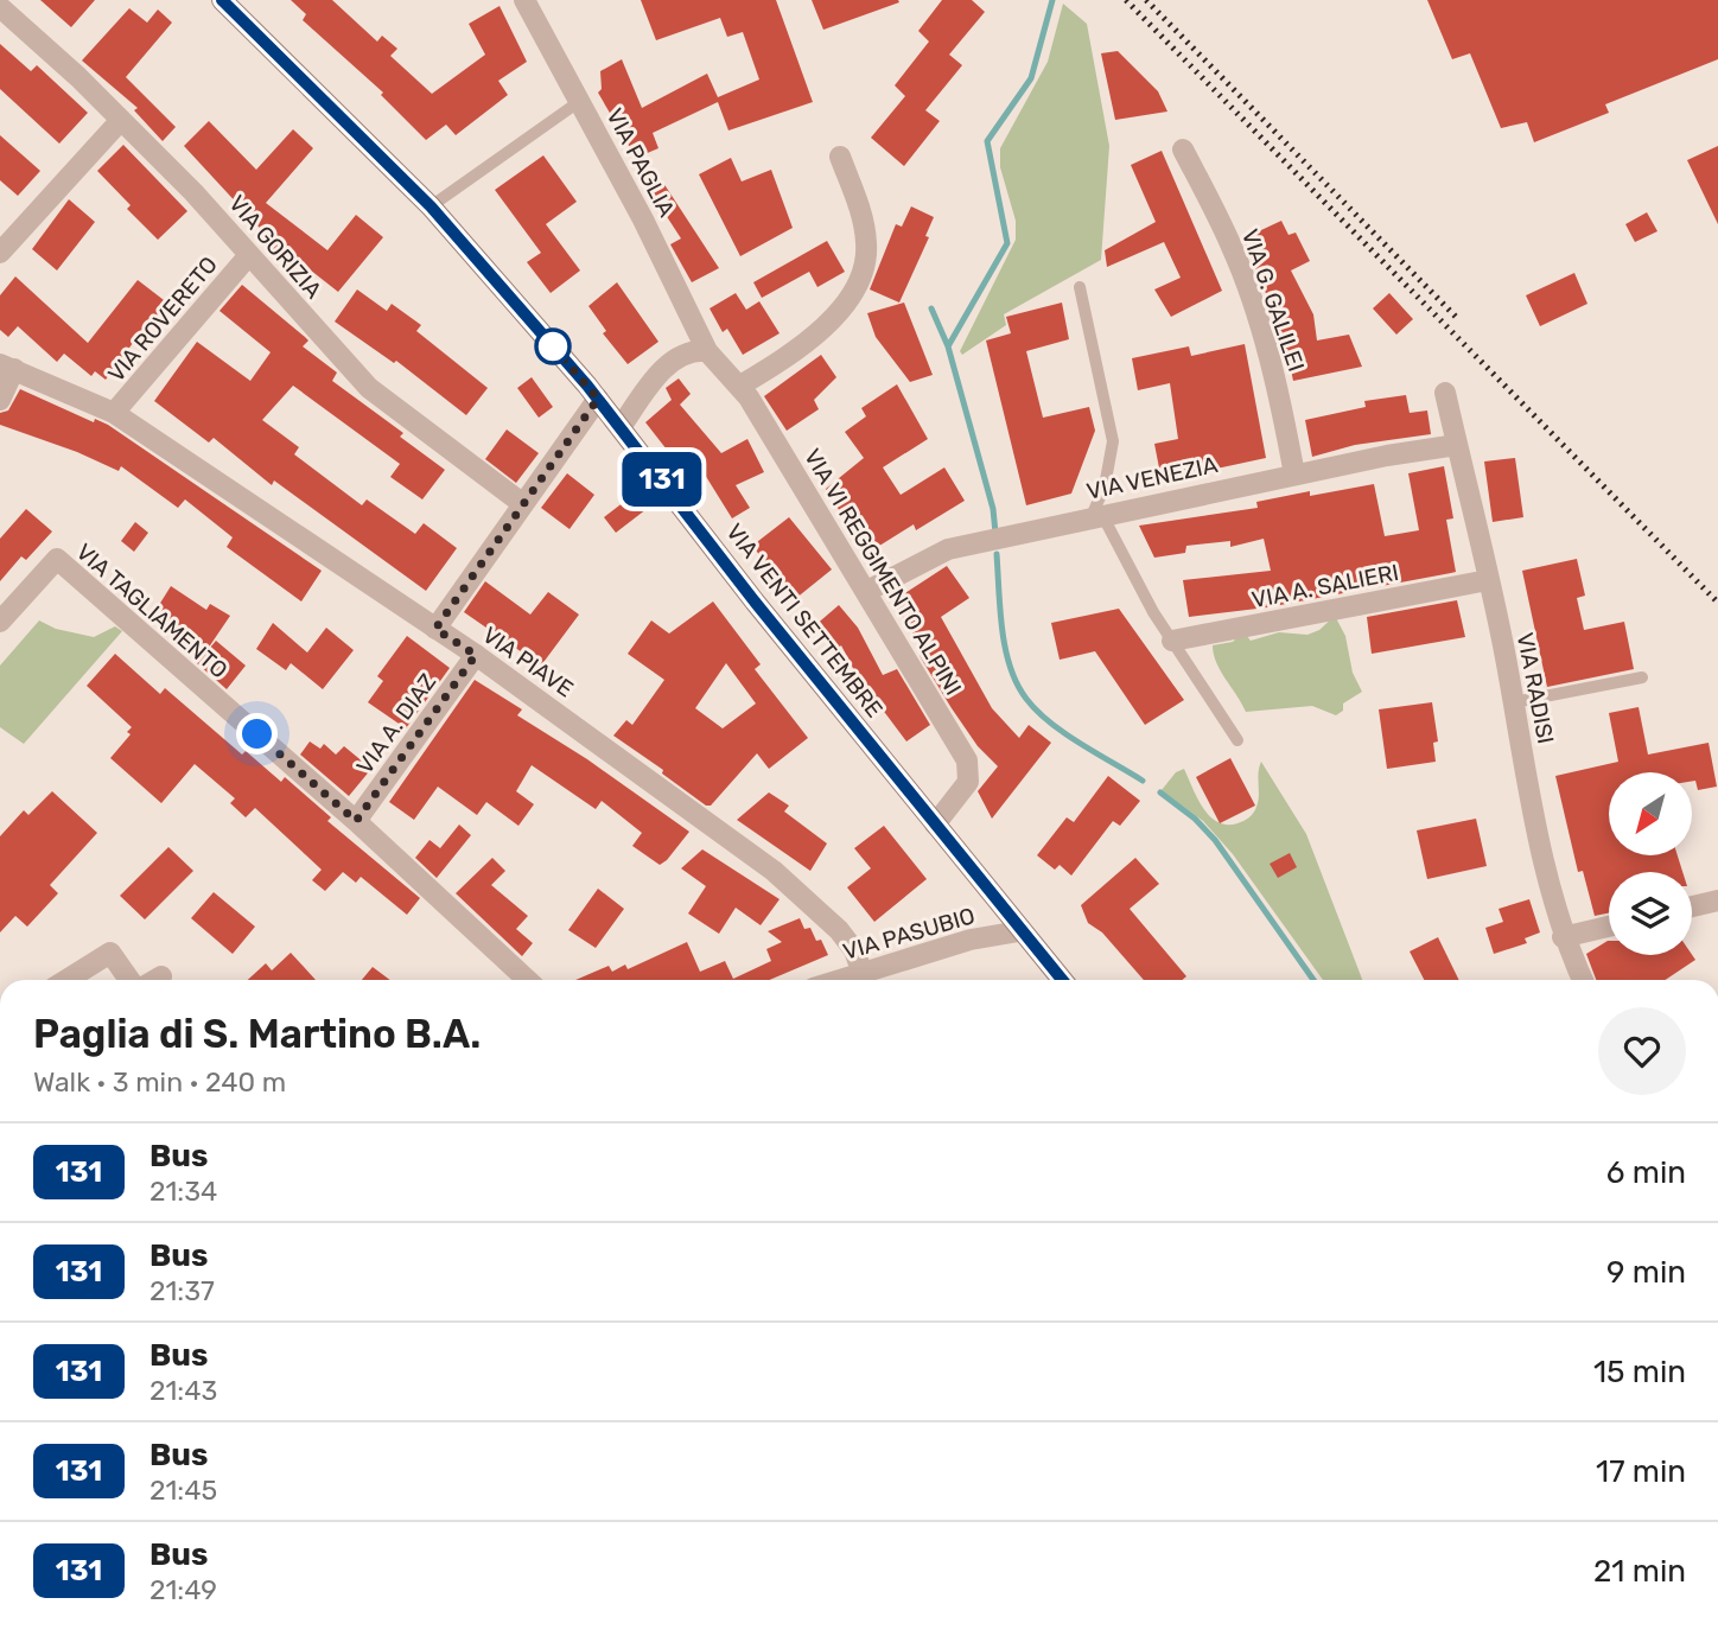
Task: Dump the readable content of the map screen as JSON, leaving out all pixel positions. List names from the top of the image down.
{
  "streets": {
    "main road": ["VIA VENTI SETTEMBRE"],
    "street": [
      "VIA PAGLIA",
      "VIA GORIZIA",
      "VIA G. GALILEI",
      "VIA ROVERETO",
      "VIA VENEZIA",
      "VIA VI REGGIMENTO ALPINI",
      "VIA A. SALIERI",
      "VIA TAGLIAMENTO",
      "VIA PIAVE",
      "VIA RADISI",
      "VIA A. DIAZ",
      "VIA PASUBIO"
    ]
  },
  "crossings": [
    ["VIA PAGLIA", "VIA VI REGGIMENTO ALPINI"],
    ["VIA GORIZIA", "VIA ROVERETO"],
    ["VIA G. GALILEI", "VIA VENEZIA"],
    ["VIA ROVERETO", "VIA PIAVE"],
    ["VIA VENEZIA", "VIA VI REGGIMENTO ALPINI"],
    ["VIA VENEZIA", "VIA RADISI"],
    ["VIA VI REGGIMENTO ALPINI", "VIA VENTI SETTEMBRE"],
    ["VIA A. SALIERI", "VIA RADISI"],
    ["VIA TAGLIAMENTO", "VIA A. DIAZ"],
    ["VIA VENTI SETTEMBRE", "VIA PASUBIO"],
    ["VIA PIAVE", "VIA A. DIAZ"],
    ["VIA PIAVE", "VIA PASUBIO"]
  ],
  "lines": ["bus line 131"],
  "north": "bottom left",
  "page": {
    "on_map": "131",
    "heading": ["Paglia di S. Martino B.A.", "Walk · 3 min · 240 m"],
    "list": [
      {
        "mark": "131",
        "name": "Bus",
        "note": "21:34",
        "value": "6 min"
      },
      {
        "mark": "131",
        "name": "Bus",
        "note": "21:37",
        "value": "9 min"
      },
      {
        "mark": "131",
        "name": "Bus",
        "note": "21:43",
        "value": "15 min"
      },
      {
        "mark": "131",
        "name": "Bus",
        "note": "21:45",
        "value": "17 min"
      },
      {
        "mark": "131",
        "name": "Bus",
        "note": "21:49",
        "value": "21 min"
      }
    ]
  }
}
